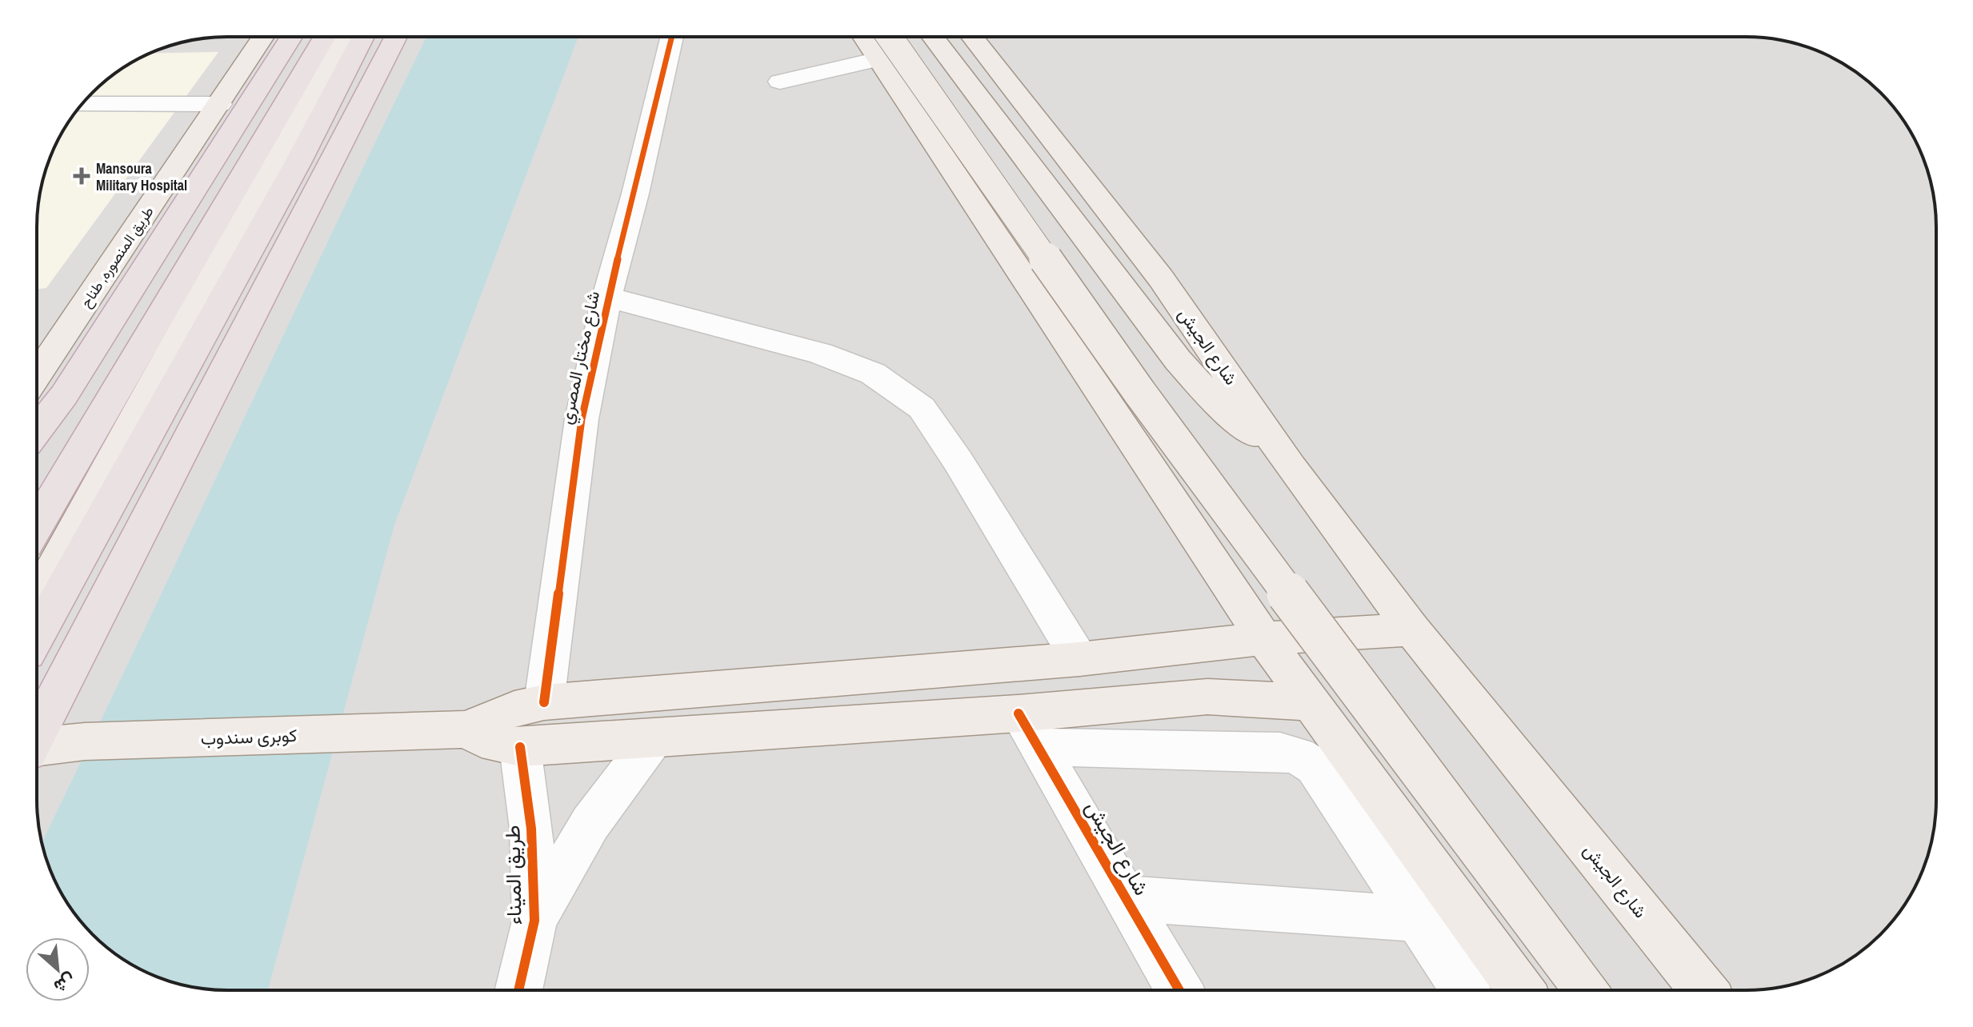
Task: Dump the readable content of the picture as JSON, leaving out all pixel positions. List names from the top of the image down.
{
  "streets": {
    "main road": ["طريق المنصوره, طناح", "شارع الجيش", "كوبرى سندوب"],
    "street": ["شارع مختار المصري", "طريق الميناء"]
  },
  "places": {
    "health": ["Mansoura Military Hospital"]
  },
  "north": "bottom right"
}
